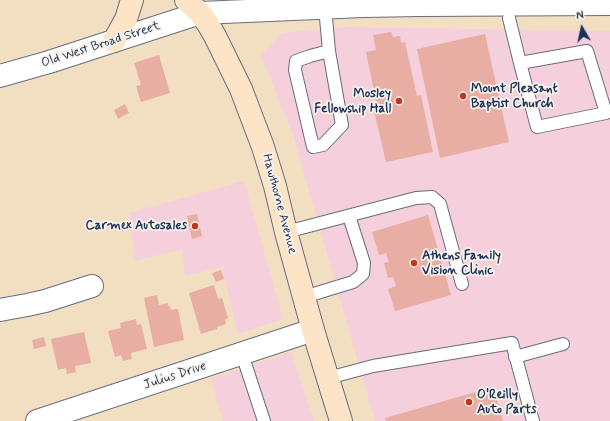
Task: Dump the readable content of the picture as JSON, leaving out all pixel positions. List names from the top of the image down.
{
  "streets": {
    "main road": ["Hawthorne Avenue"],
    "street": ["Old West Broad Street", "Julius Drive"]
  },
  "crossings": [
    ["Old West Broad Street", "Hawthorne Avenue"],
    ["Hawthorne Avenue", "Julius Drive"]
  ],
  "places": [
    "Mount Pleasant Baptist Church",
    "Mosley Fellowship Hall",
    "Carmex Autosales",
    "Athens Family Vision Clinic",
    "O'Reilly Auto Parts"
  ],
  "north": "top"
}
